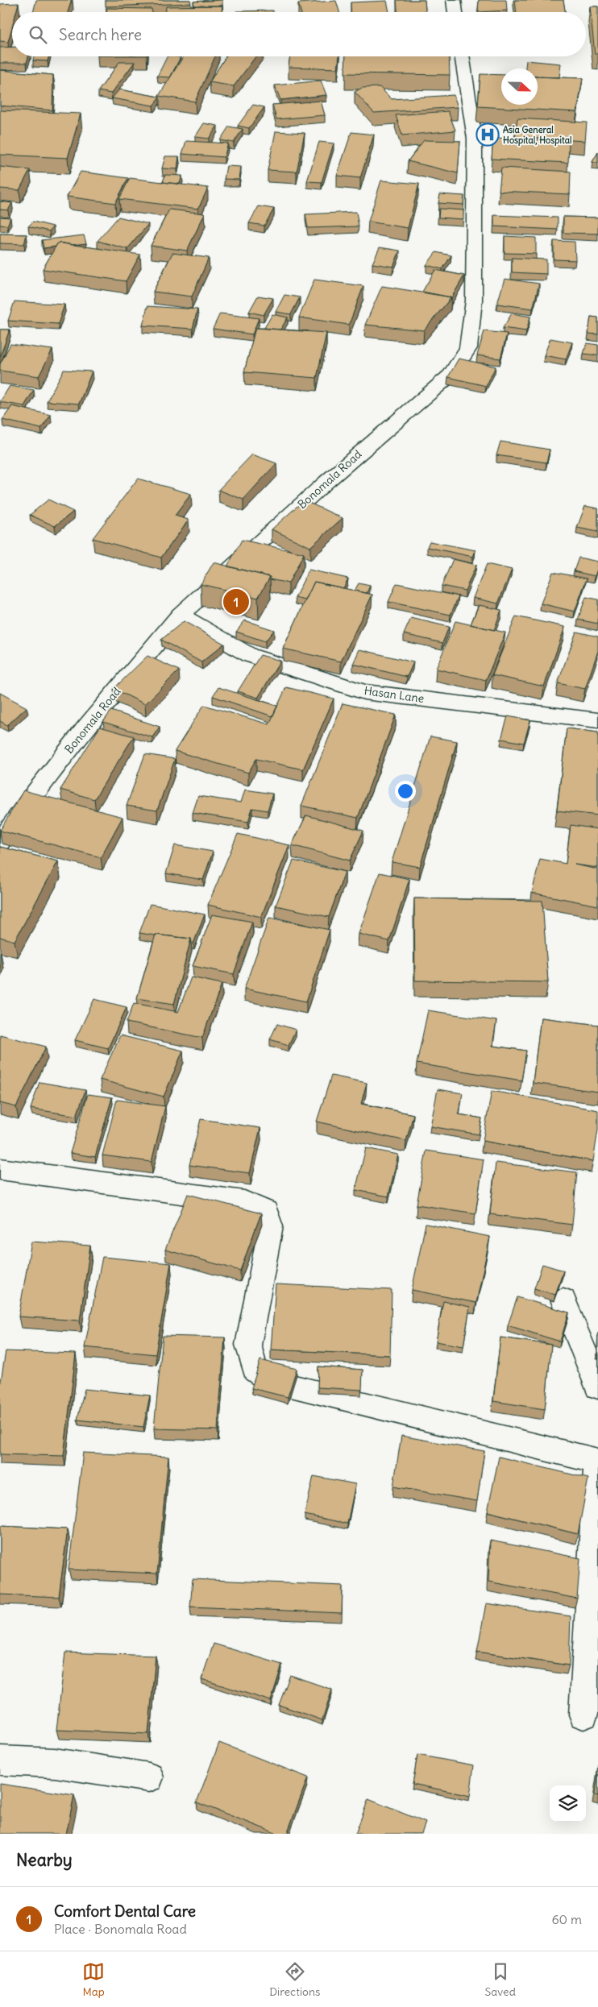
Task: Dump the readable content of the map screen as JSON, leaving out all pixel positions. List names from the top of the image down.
{
  "streets": {
    "street": ["Bonomala Road", "Hasan Lane"]
  },
  "crossings": [
    ["Bonomala Road", "Hasan Lane"]
  ],
  "places": {
    "hospital": ["Asia General Hospital, Hospital"]
  },
  "north": "right",
  "page": {
    "search": "Search here",
    "pins": "1",
    "heading": "Nearby",
    "list": [
      {
        "mark": "1",
        "name": "Comfort Dental Care",
        "note": "Place · Bonomala Road",
        "value": "60 m"
      }
    ],
    "nav": ["Map", "Directions", "Saved"]
  }
}
